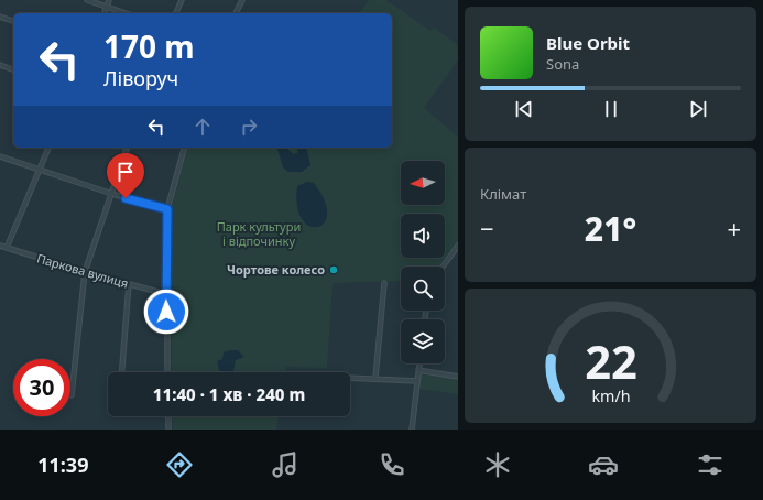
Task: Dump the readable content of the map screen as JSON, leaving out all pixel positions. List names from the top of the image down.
{
  "streets": {
    "street": ["Паркова вулиця"]
  },
  "parks": ["Парк культури і відпочинку"],
  "places": ["Чортове колесо"],
  "north": "left",
  "page": {
    "turn": ["170 m", "Ліворуч"],
    "song": ["Blue Orbit", "Sona"],
    "tile": "Клімат",
    "heat": ["−", "21°", "+"],
    "limit": "30",
    "trip": "11:40 · 1 хв · 240 m",
    "tabs": "11:39",
    "gauge": ["22", "km/h"]
  }
}
